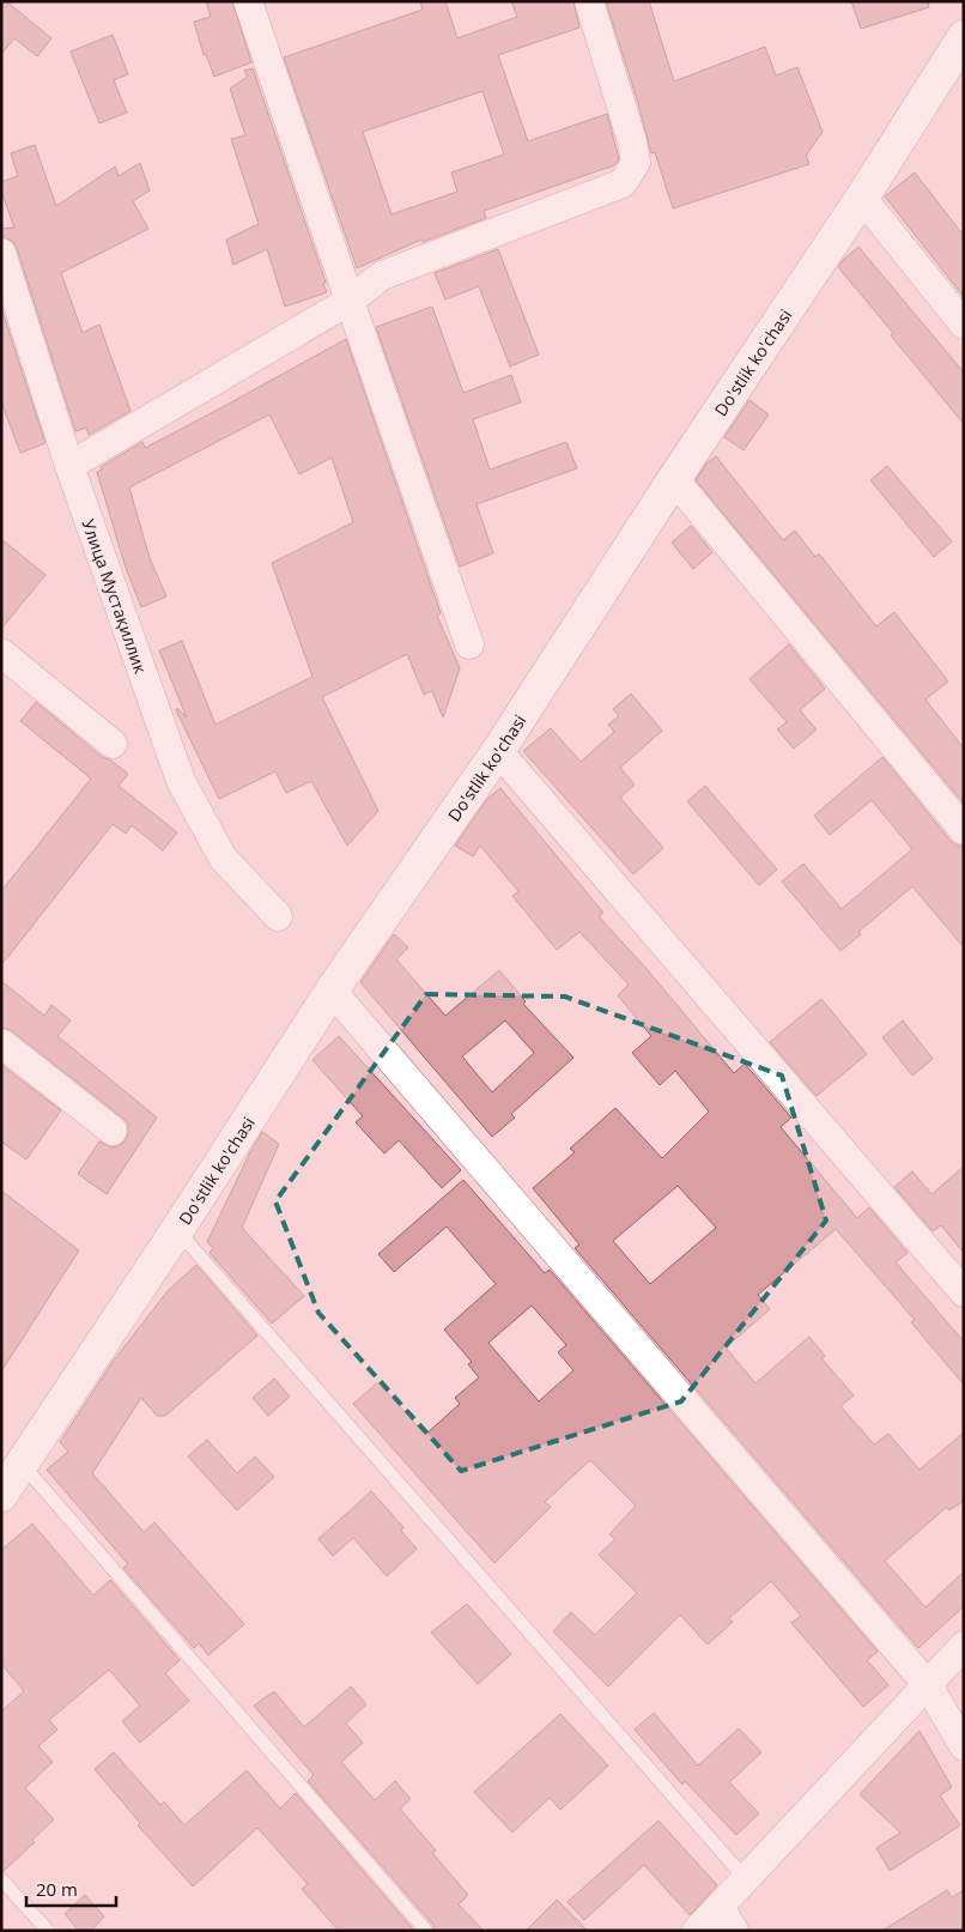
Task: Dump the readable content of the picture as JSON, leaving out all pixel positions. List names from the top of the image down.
{
  "streets": {
    "street": ["Do'stlik ko'chasi", "Улица Мустақиллик"]
  },
  "scale_bar": "20 m"
}
